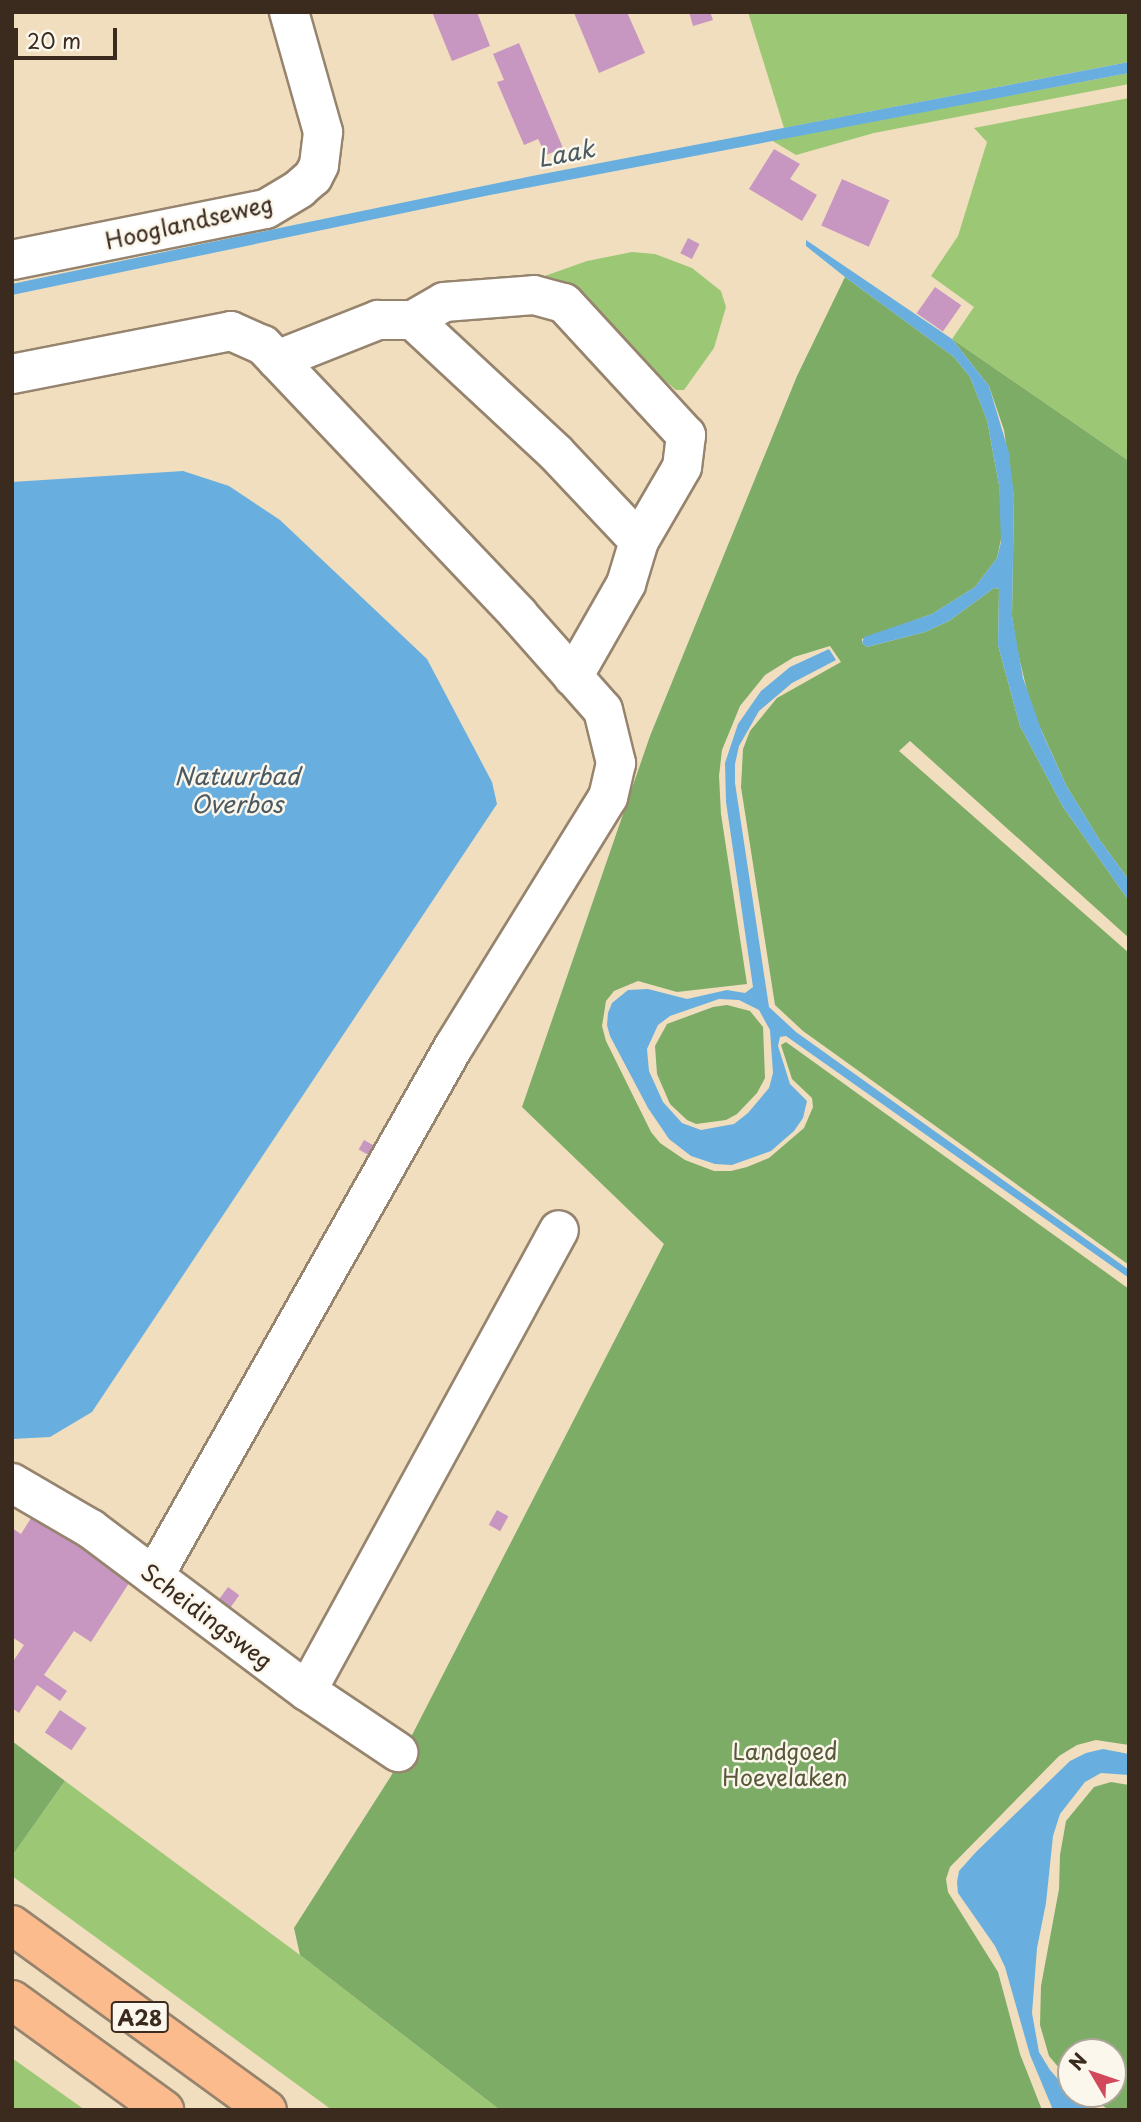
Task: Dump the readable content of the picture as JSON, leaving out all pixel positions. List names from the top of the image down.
{
  "streets": {
    "highway": ["A28"],
    "street": ["Hooglandseweg", "Scheidingsweg"]
  },
  "water": ["Laak", "Natuurbad Overbos"],
  "parks": ["Landgoed Hoevelaken"],
  "scale_bar": "20 m",
  "north": "top left"
}
